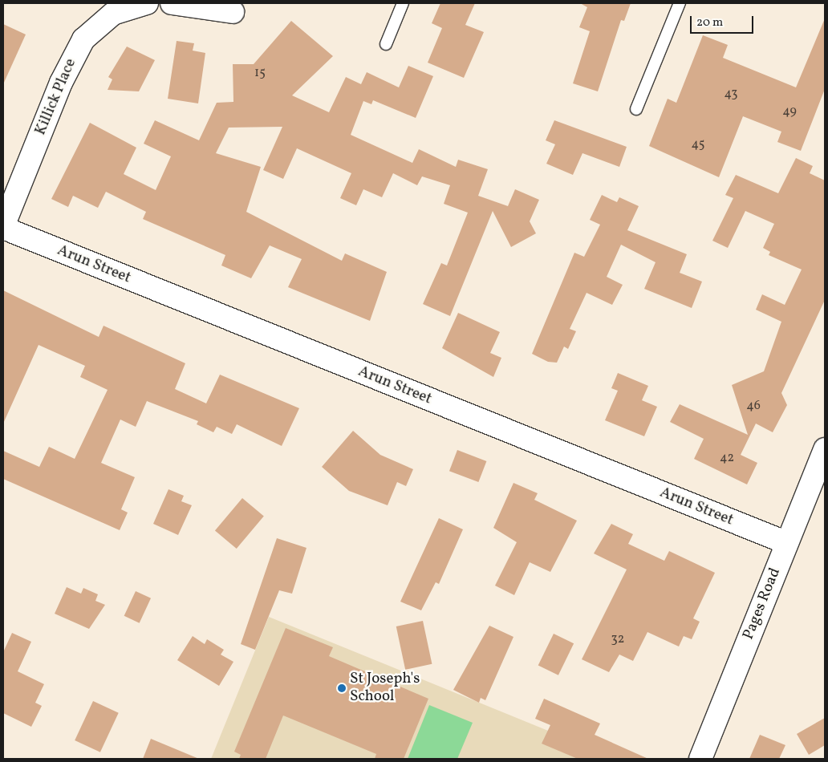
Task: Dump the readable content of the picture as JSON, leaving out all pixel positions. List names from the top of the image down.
{
  "streets": {
    "street": ["Killick Place", "Arun Street", "Pages Road"]
  },
  "crossings": [
    ["Killick Place", "Arun Street"],
    ["Arun Street", "Pages Road"]
  ],
  "places": ["St Joseph's School"],
  "house_numbers": [
    "15",
    "43",
    "49",
    "45",
    "46",
    "42",
    "32"
  ],
  "scale_bar": "20 m"
}
